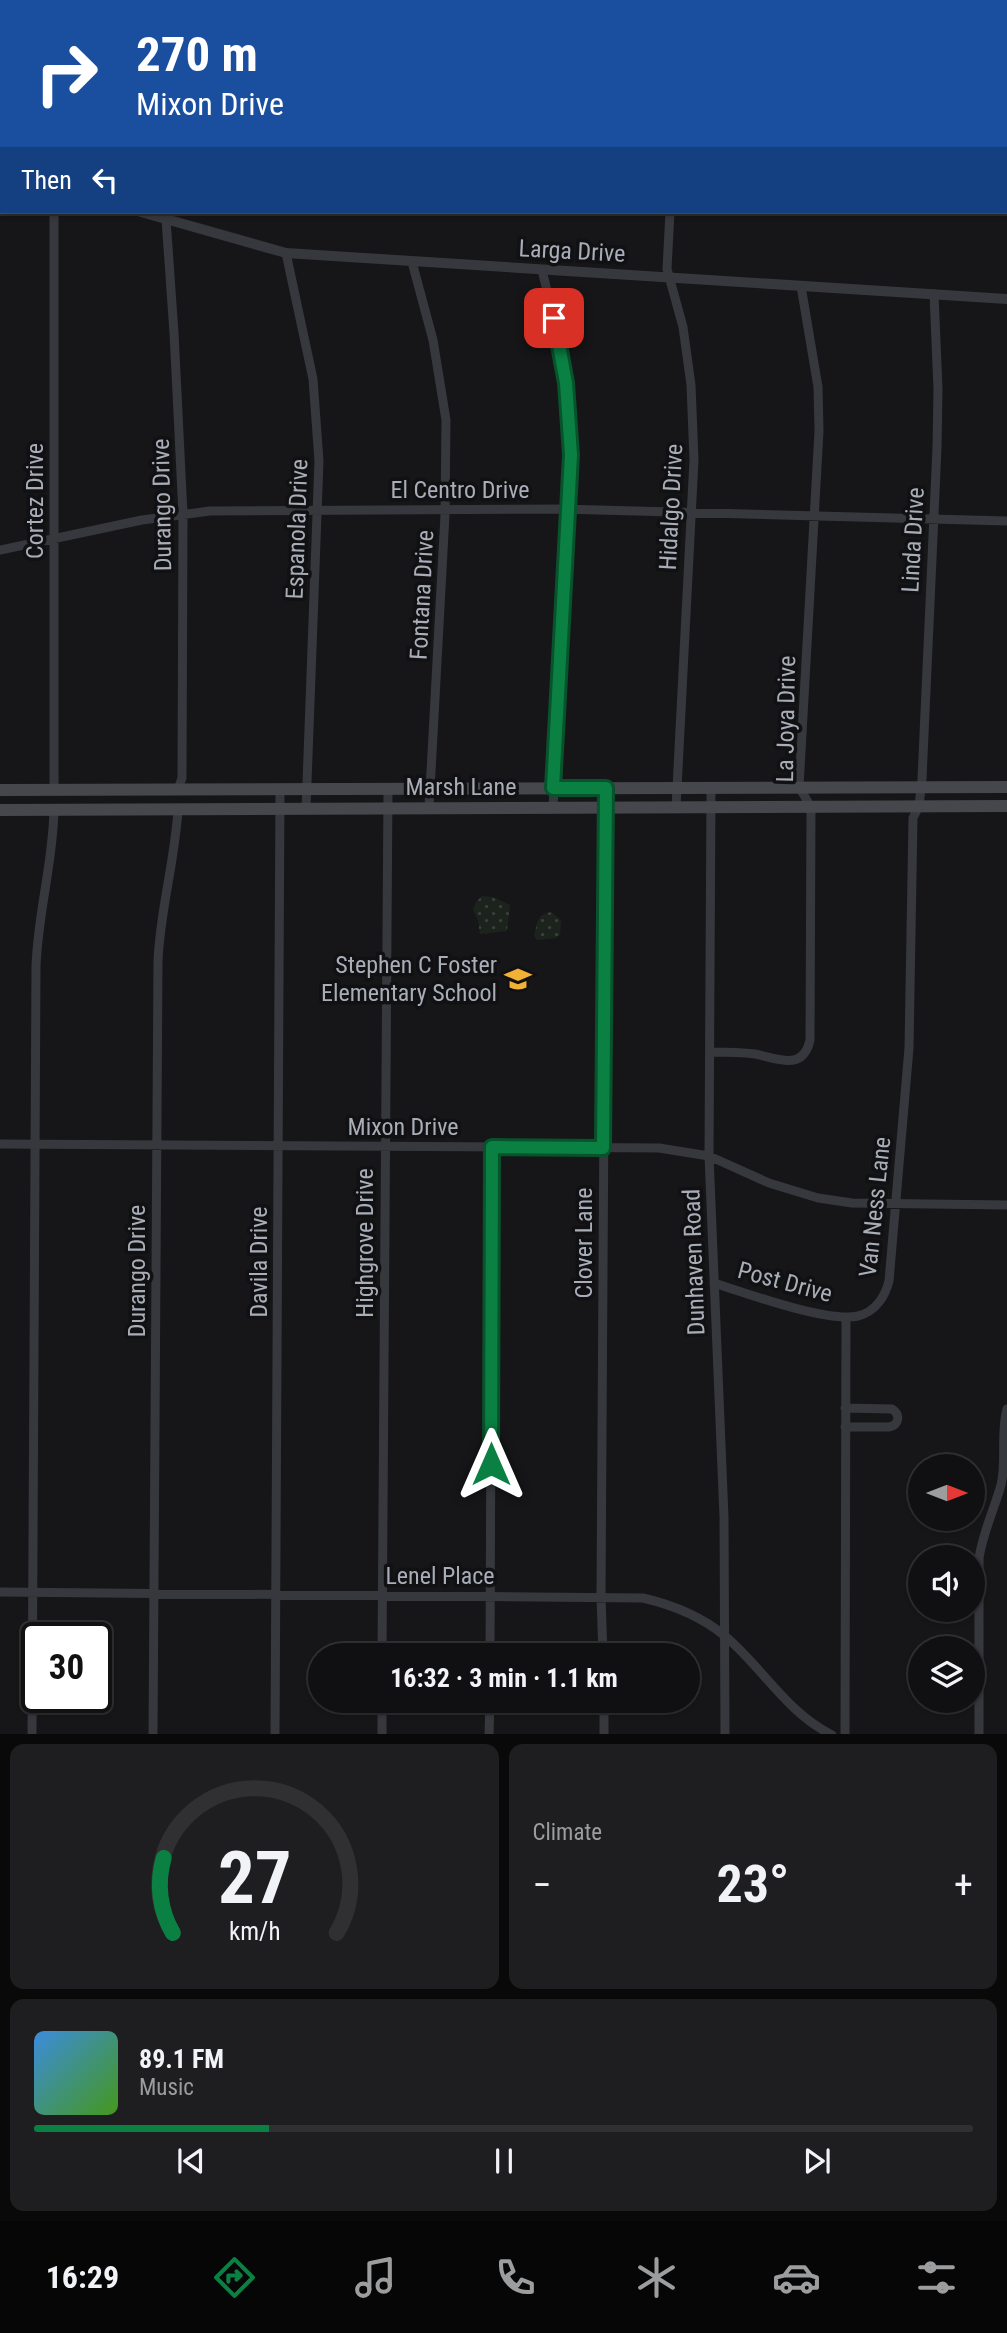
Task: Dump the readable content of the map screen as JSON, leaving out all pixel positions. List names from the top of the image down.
{
  "streets": {
    "main road": ["Marsh Lane"],
    "street": [
      "Larga Drive",
      "El Centro Drive",
      "Cortez Drive",
      "Durango Drive",
      "Hidalgo Drive",
      "Espanola Drive",
      "Linda Drive",
      "Fontana Drive",
      "La Joya Drive",
      "Mixon Drive",
      "Van Ness Lane",
      "Highgrove Drive",
      "Clover Lane",
      "Davila Drive",
      "Dunhaven Road",
      "Post Drive",
      "Lenel Place"
    ]
  },
  "crossings": [
    ["Larga Drive", "Durango Drive"],
    ["Larga Drive", "Hidalgo Drive"],
    ["Larga Drive", "Espanola Drive"],
    ["Larga Drive", "Linda Drive"],
    ["Larga Drive", "Fontana Drive"],
    ["Larga Drive", "La Joya Drive"],
    ["El Centro Drive", "Cortez Drive"],
    ["El Centro Drive", "Durango Drive"],
    ["El Centro Drive", "Hidalgo Drive"],
    ["El Centro Drive", "Espanola Drive"],
    ["El Centro Drive", "Linda Drive"],
    ["El Centro Drive", "Fontana Drive"],
    ["El Centro Drive", "La Joya Drive"],
    ["Cortez Drive", "Marsh Lane"],
    ["Durango Drive", "Marsh Lane"],
    ["Durango Drive", "Mixon Drive"],
    ["Durango Drive", "Lenel Place"],
    ["Hidalgo Drive", "Marsh Lane"],
    ["Espanola Drive", "Marsh Lane"],
    ["Linda Drive", "Marsh Lane"],
    ["Linda Drive", "Van Ness Lane"],
    ["Fontana Drive", "Marsh Lane"],
    ["La Joya Drive", "Marsh Lane"],
    ["La Joya Drive", "Dunhaven Road"],
    ["Marsh Lane", "Van Ness Lane"],
    ["Marsh Lane", "Highgrove Drive"],
    ["Marsh Lane", "Clover Lane"],
    ["Marsh Lane", "Davila Drive"],
    ["Marsh Lane", "Dunhaven Road"],
    ["Mixon Drive", "Van Ness Lane"],
    ["Mixon Drive", "Highgrove Drive"],
    ["Mixon Drive", "Clover Lane"],
    ["Mixon Drive", "Davila Drive"],
    ["Mixon Drive", "Dunhaven Road"],
    ["Van Ness Lane", "Post Drive"],
    ["Highgrove Drive", "Lenel Place"],
    ["Clover Lane", "Lenel Place"],
    ["Davila Drive", "Lenel Place"],
    ["Dunhaven Road", "Post Drive"],
    ["Dunhaven Road", "Lenel Place"]
  ],
  "places": {
    "school or university": ["Stephen C Foster Elementary School"]
  },
  "north": "right",
  "page": {
    "turn": ["270 m", "Mixon Drive"],
    "then": "Then",
    "limit": "30",
    "trip": "16:32 · 3 min · 1.1 km",
    "tile": "Climate",
    "heat": ["−", "23°", "+"],
    "song": ["89.1 FM", "Music"],
    "tabs": "16:29",
    "gauge": ["27", "km/h"]
  }
}
